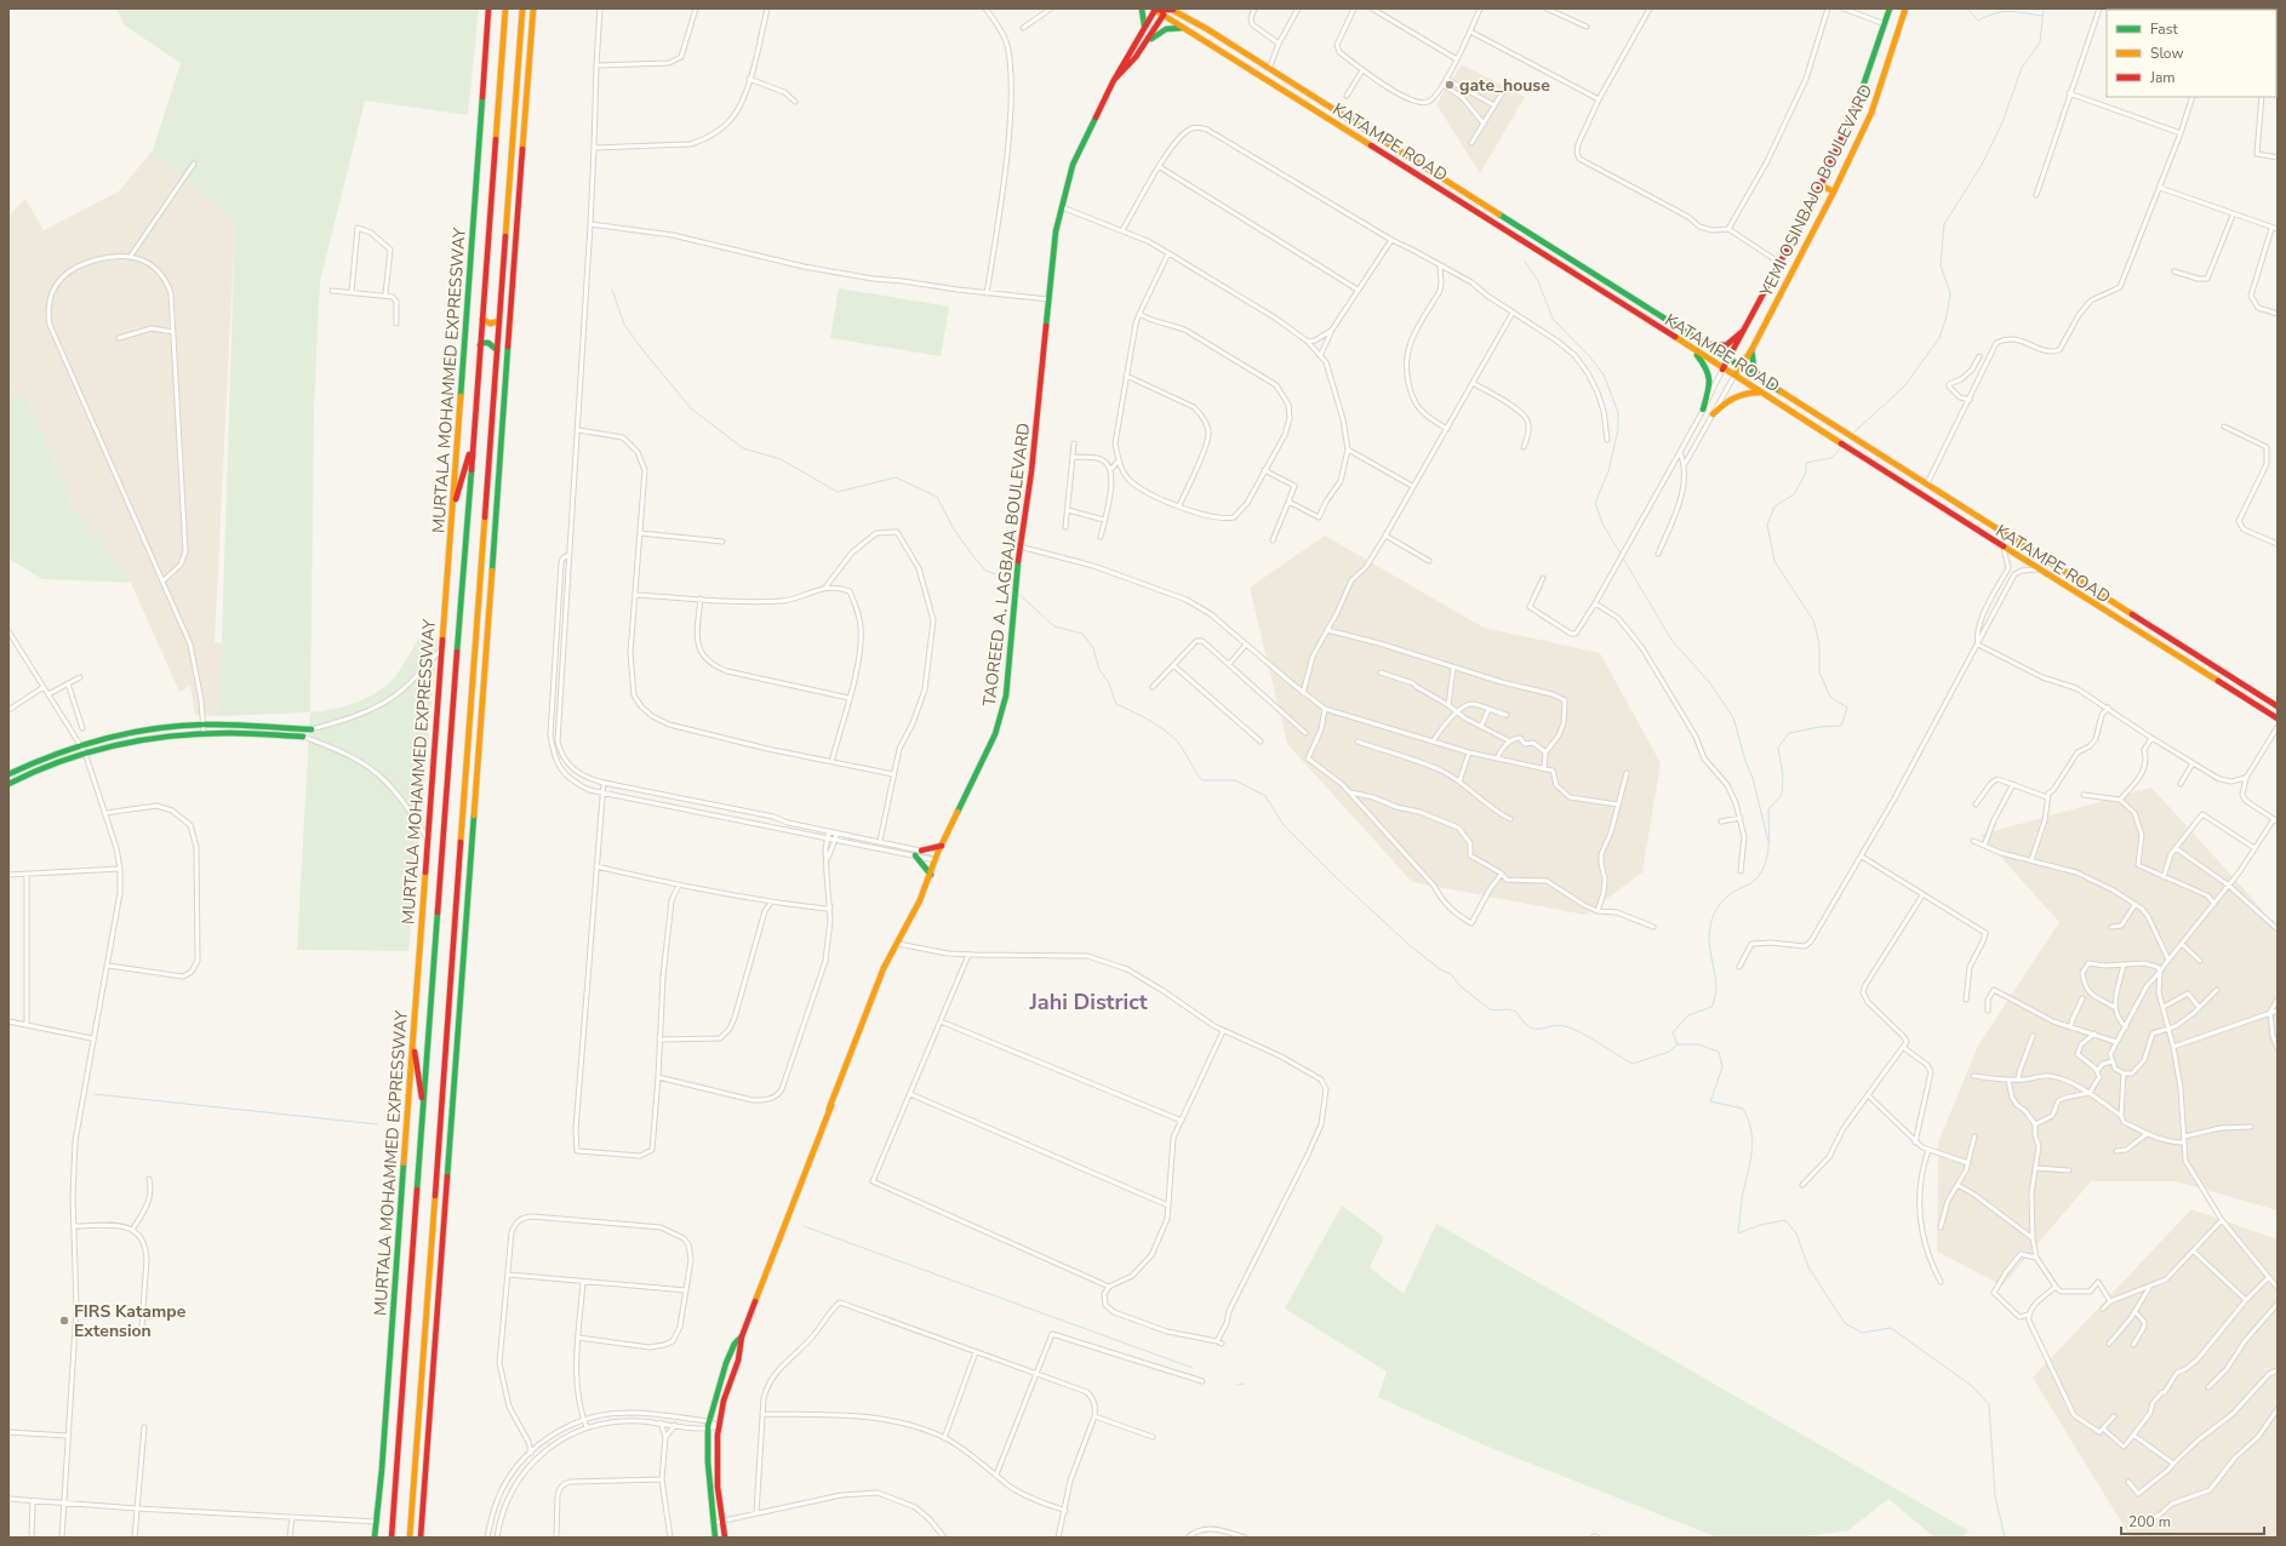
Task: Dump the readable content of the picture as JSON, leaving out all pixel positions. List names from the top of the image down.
{
  "streets": {
    "main road": [
      "KATAMPE ROAD",
      "YEMI OSINBAJO BOULEVARD",
      "MURTALA MOHAMMED EXPRESSWAY",
      "TAOREED A. LAGBAJA BOULEVARD"
    ]
  },
  "crossings": [
    ["KATAMPE ROAD", "YEMI OSINBAJO BOULEVARD"],
    ["KATAMPE ROAD", "TAOREED A. LAGBAJA BOULEVARD"]
  ],
  "districts": ["Jahi District"],
  "places": ["gate_house", "FIRS Katampe Extension"],
  "legend": ["Fast", "Slow", "Jam"],
  "scale_bar": "200 m"
}
